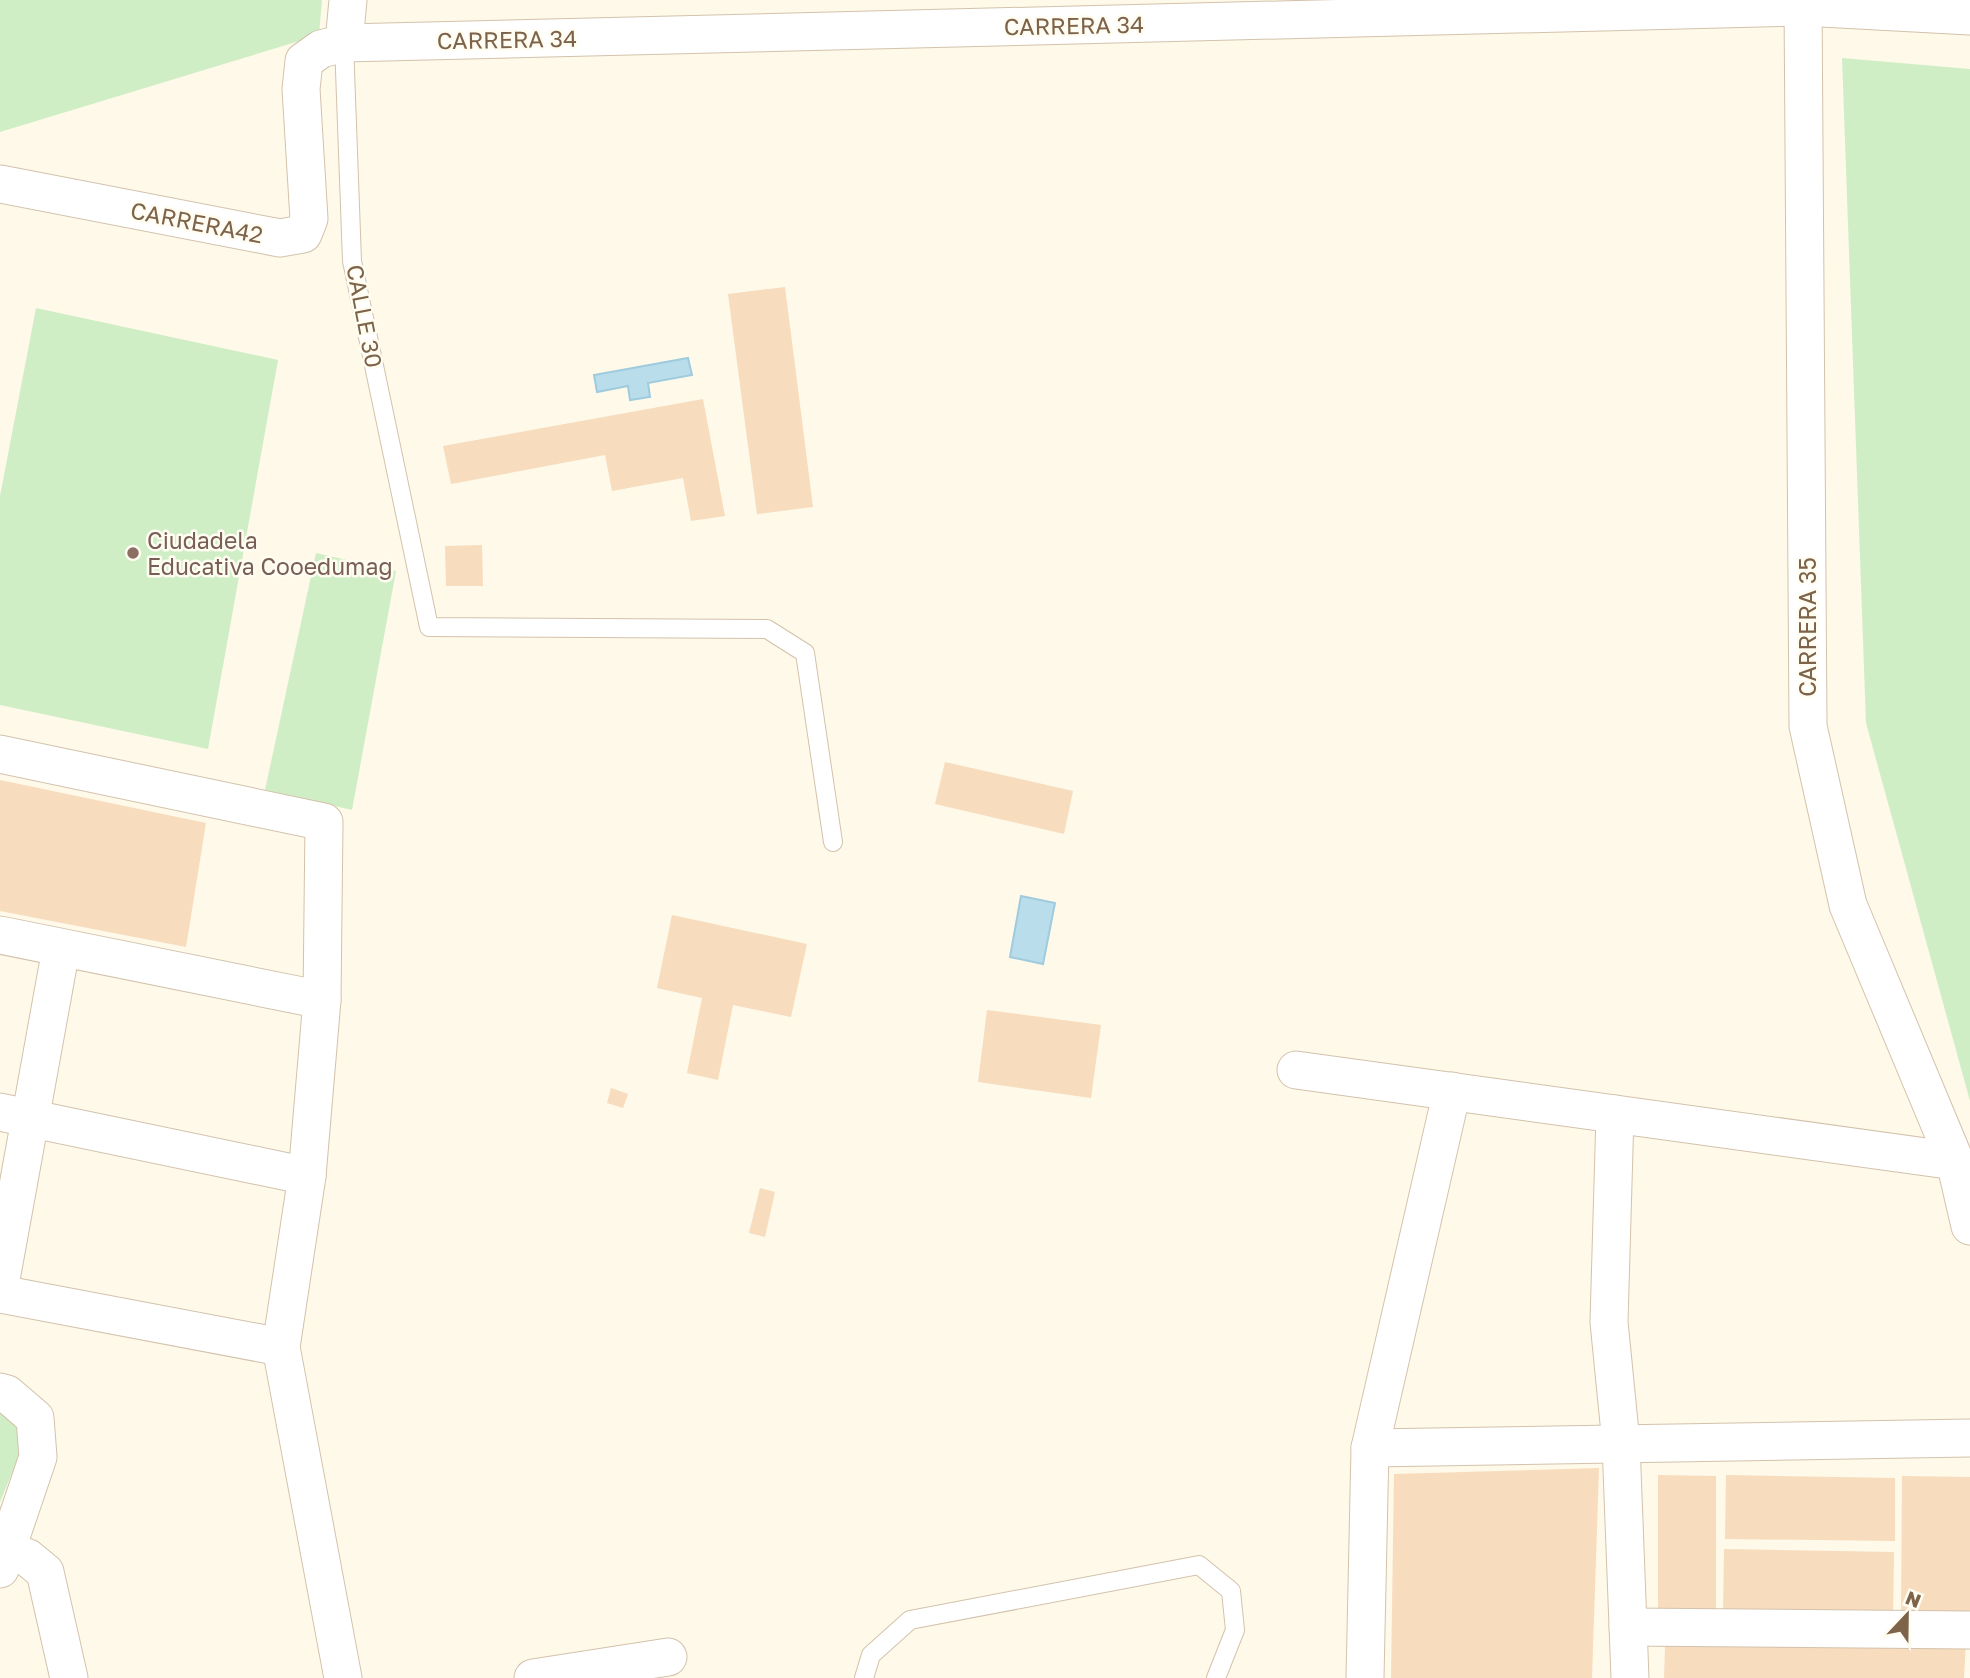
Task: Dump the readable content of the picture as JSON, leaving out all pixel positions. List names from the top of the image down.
{
  "streets": {
    "street": [
      "CARRERA 34",
      "CARRERA42",
      "CALLE 30",
      "CARRERA 35"
    ]
  },
  "crossings": [
    ["CARRERA 34", "CARRERA42"],
    ["CARRERA 34", "CALLE 30"],
    ["CARRERA 34", "CARRERA 35"],
    ["CARRERA42", "CALLE 30"]
  ],
  "places": ["Ciudadela Educativa Cooedumag"],
  "north": "top"
}
